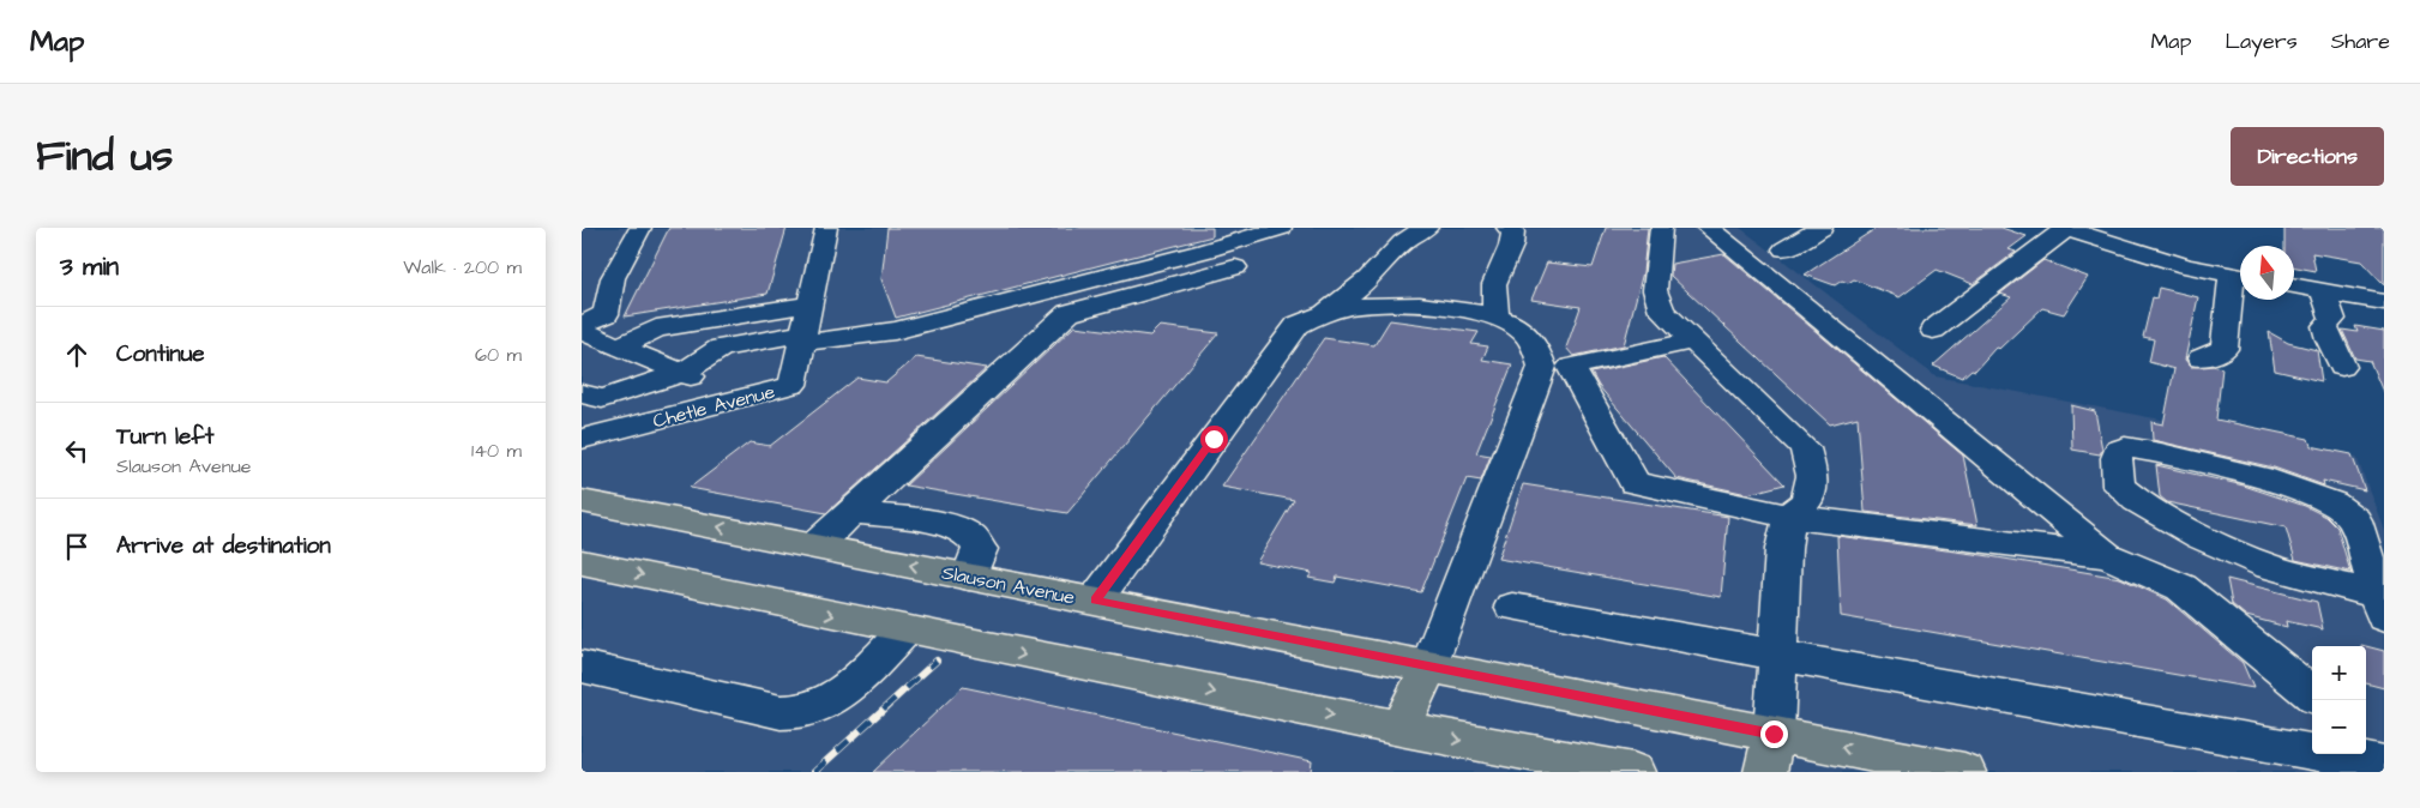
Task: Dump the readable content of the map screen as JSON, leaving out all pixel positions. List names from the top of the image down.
{
  "streets": {
    "main road": ["Slauson Avenue"],
    "street": ["Chetle Avenue"]
  },
  "north": "top",
  "page": {
    "header": "Map",
    "nav": ["Map", "Layers", "Share"],
    "title": "Find us",
    "buttons": "Directions",
    "heading": ["3 min", "Walk · 200 m"],
    "list": [
      ["Continue", "60 m"],
      ["Turn left", "Slauson Avenue", "140 m"],
      "Arrive at destination"
    ],
    "map_buttons": ["+", "−"]
  }
}
